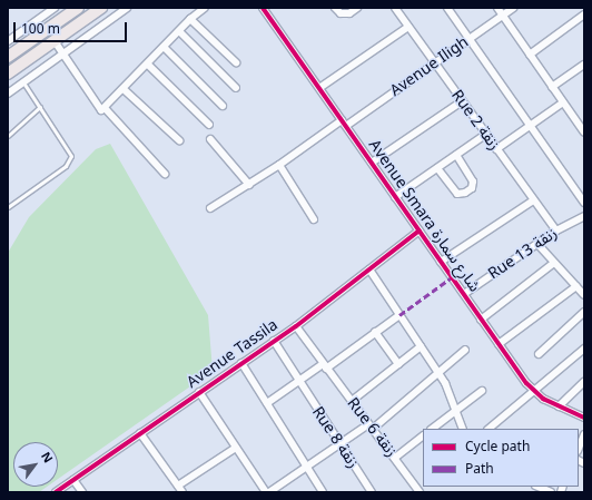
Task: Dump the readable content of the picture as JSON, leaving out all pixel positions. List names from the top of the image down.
{
  "streets": {
    "street": [
      "Avenue Iligh",
      "Rue 2 زنقة",
      "Avenue Smara شارع سمارة",
      "Rue 13 زنقة",
      "Avenue Tassila",
      "Rue 6 زنقة",
      "Rue 8 زنقة"
    ]
  },
  "crossings": [
    ["Avenue Iligh", "Rue 2 زنقة"],
    ["Avenue Iligh", "Avenue Smara شارع سمارة"],
    ["Rue 2 زنقة", "Rue 13 زنقة"],
    ["Avenue Smara شارع سمارة", "Rue 13 زنقة"],
    ["Avenue Smara شارع سمارة", "Avenue Tassila"],
    ["Avenue Tassila", "Rue 6 زنقة"],
    ["Avenue Tassila", "Rue 8 زنقة"]
  ],
  "legend": ["Cycle path", "Path"],
  "scale_bar": "100 m",
  "north": "top right"
}
